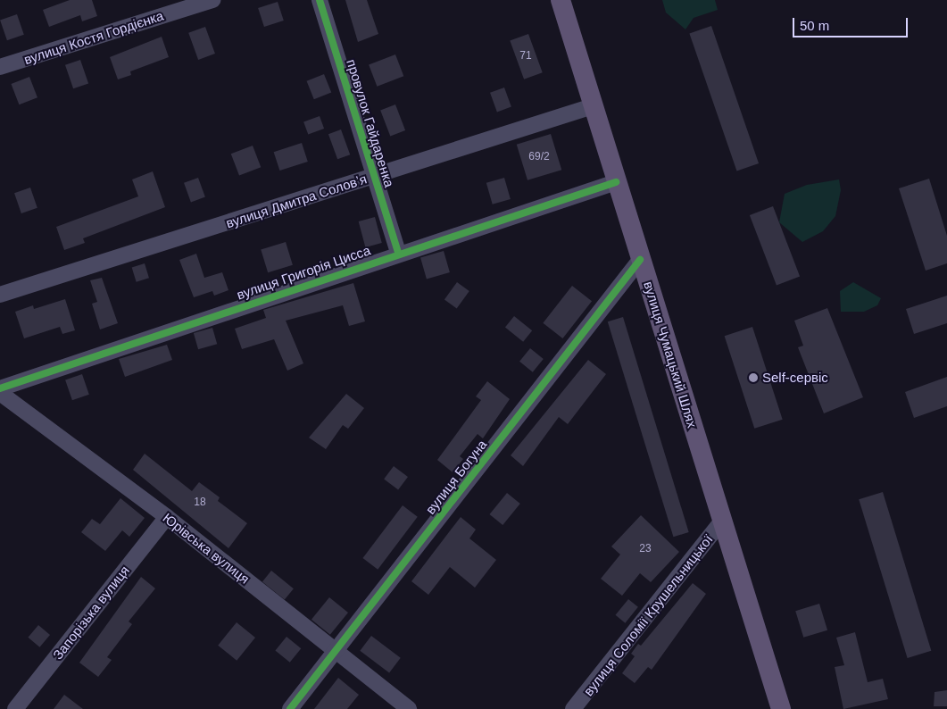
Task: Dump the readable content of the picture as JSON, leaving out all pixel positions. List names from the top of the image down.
{
  "streets": {
    "main road": ["вулиця Чумацький Шлях"],
    "street": [
      "вулиця Костя Гордієнка",
      "провулок Гайдаренка",
      "вулиця Дмитра Соловʼя",
      "вулиця Григорія Цисса",
      "вулиця Богуна",
      "Юрівська вулиця",
      "Запорізька вулиця",
      "вулиця Соломії Крушельницької"
    ]
  },
  "crossings": [
    ["провулок Гайдаренка", "вулиця Дмитра Соловʼя"],
    ["провулок Гайдаренка", "вулиця Григорія Цисса"],
    ["вулиця Дмитра Соловʼя", "вулиця Чумацький Шлях"],
    ["вулиця Григорія Цисса", "вулиця Чумацький Шлях"],
    ["вулиця Чумацький Шлях", "вулиця Богуна"],
    ["вулиця Чумацький Шлях", "вулиця Соломії Крушельницької"],
    ["вулиця Богуна", "Юрівська вулиця"],
    ["Юрівська вулиця", "Запорізька вулиця"]
  ],
  "places": ["Self-сервіс"],
  "house_numbers": [
    "71",
    "69/2",
    "18",
    "23"
  ],
  "scale_bar": "50 m"
}
